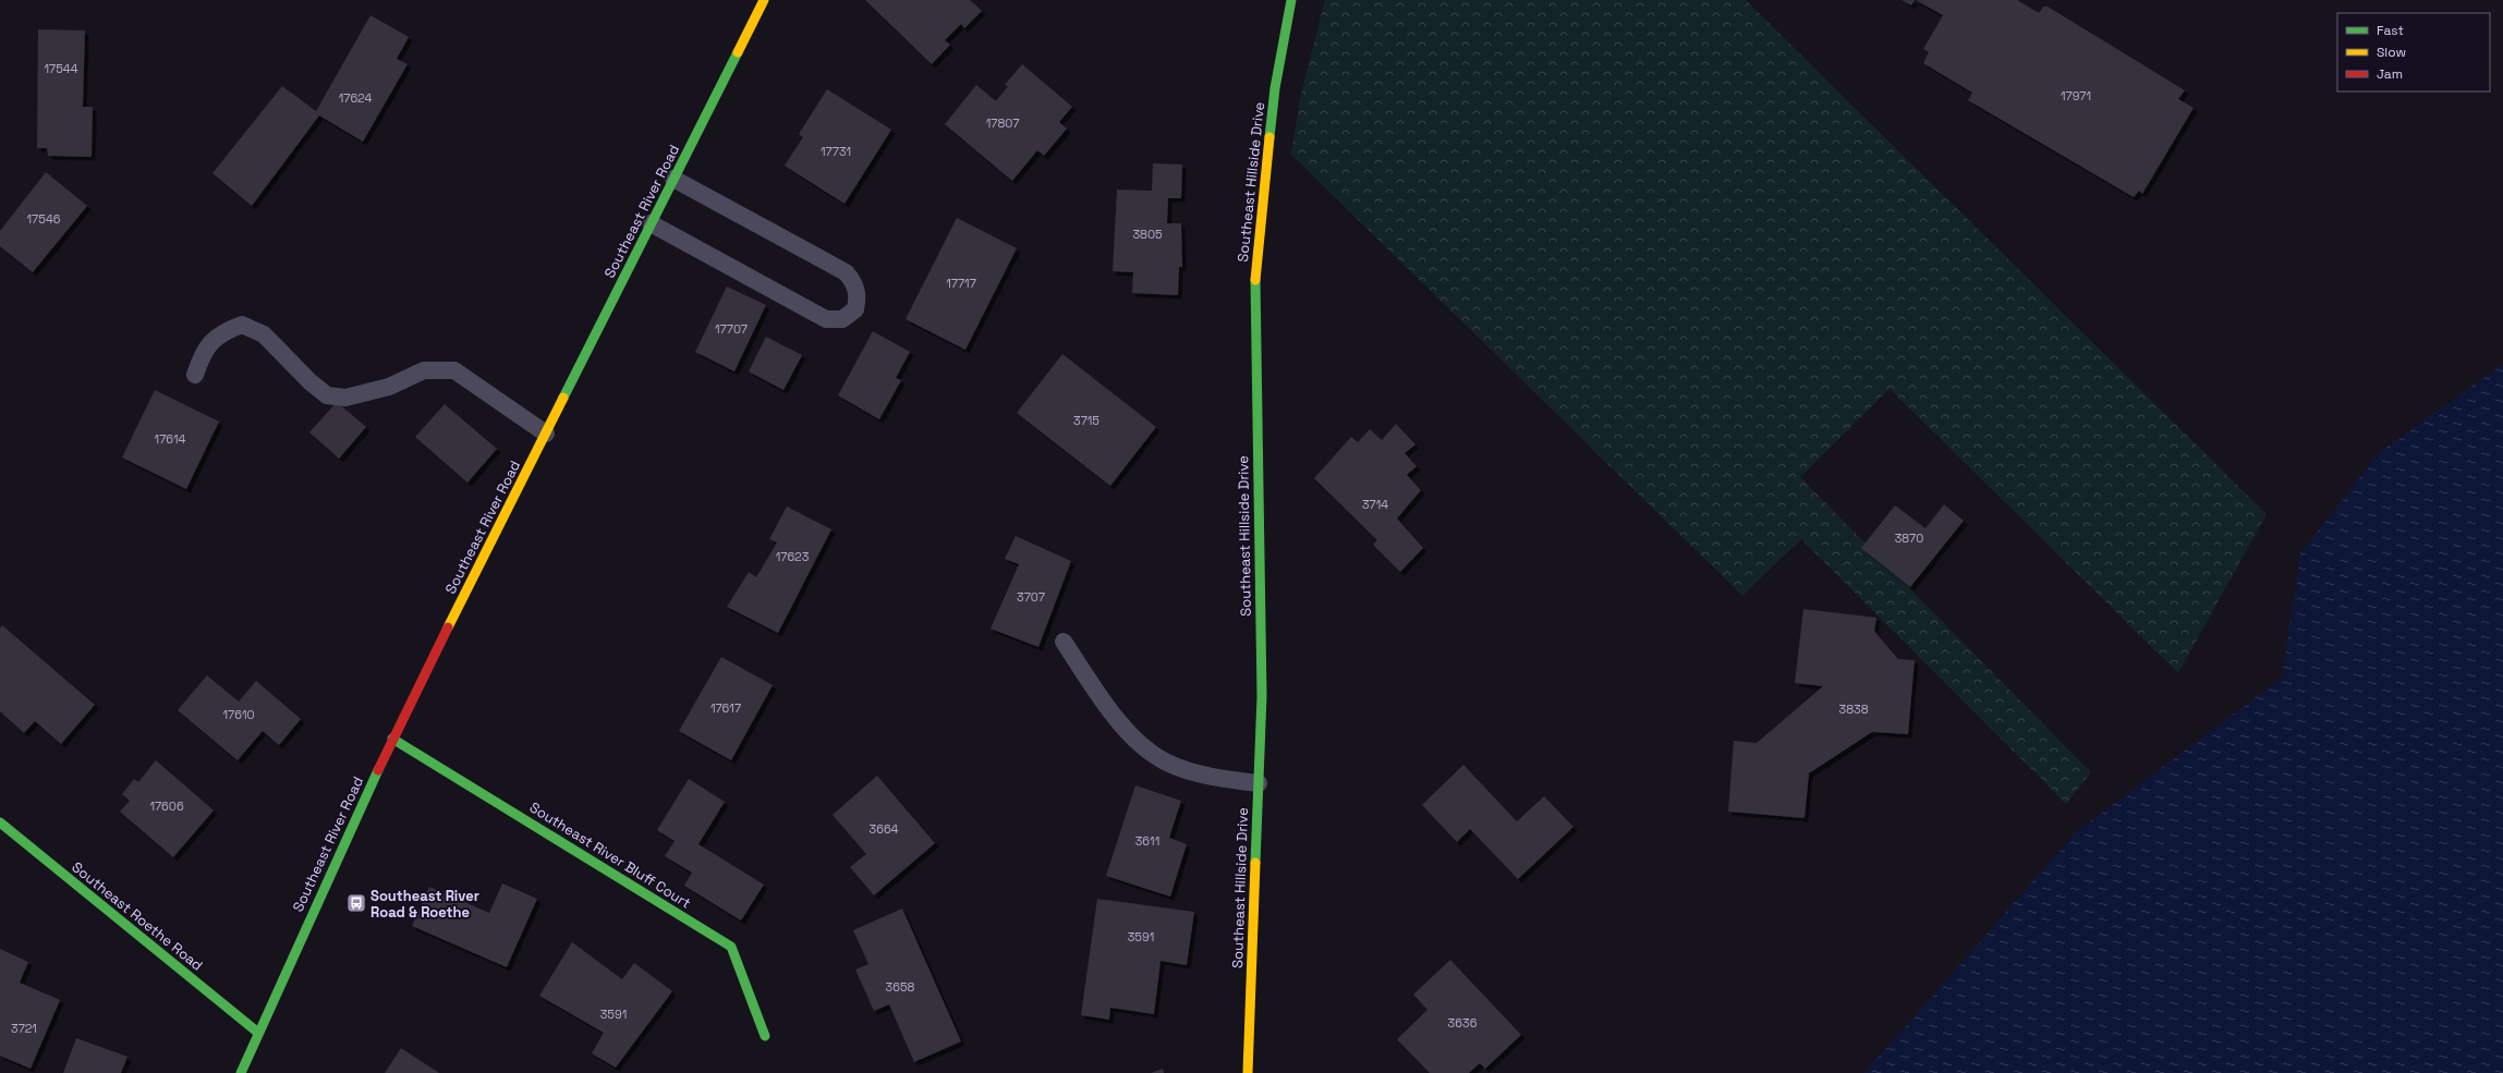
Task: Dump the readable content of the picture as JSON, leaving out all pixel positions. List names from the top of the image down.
{
  "streets": {
    "street": [
      "Southeast Hillside Drive",
      "Southeast River Road",
      "Southeast River Bluff Court",
      "Southeast Roethe Road"
    ]
  },
  "crossings": [
    ["Southeast River Road", "Southeast River Bluff Court"],
    ["Southeast River Road", "Southeast Roethe Road"]
  ],
  "places": {
    "bus stop": ["Southeast River Road & Roethe"]
  },
  "house_numbers": [
    "17544",
    "17971",
    "17624",
    "17807",
    "17731",
    "17546",
    "3805",
    "17717",
    "17707",
    "3715",
    "17614",
    "3714",
    "3870",
    "17623",
    "3707",
    "17617",
    "3838",
    "17610",
    "17606",
    "3664",
    "3611",
    "3591",
    "3658",
    "3591",
    "3636",
    "3721"
  ],
  "legend": ["Fast", "Slow", "Jam"]
}
